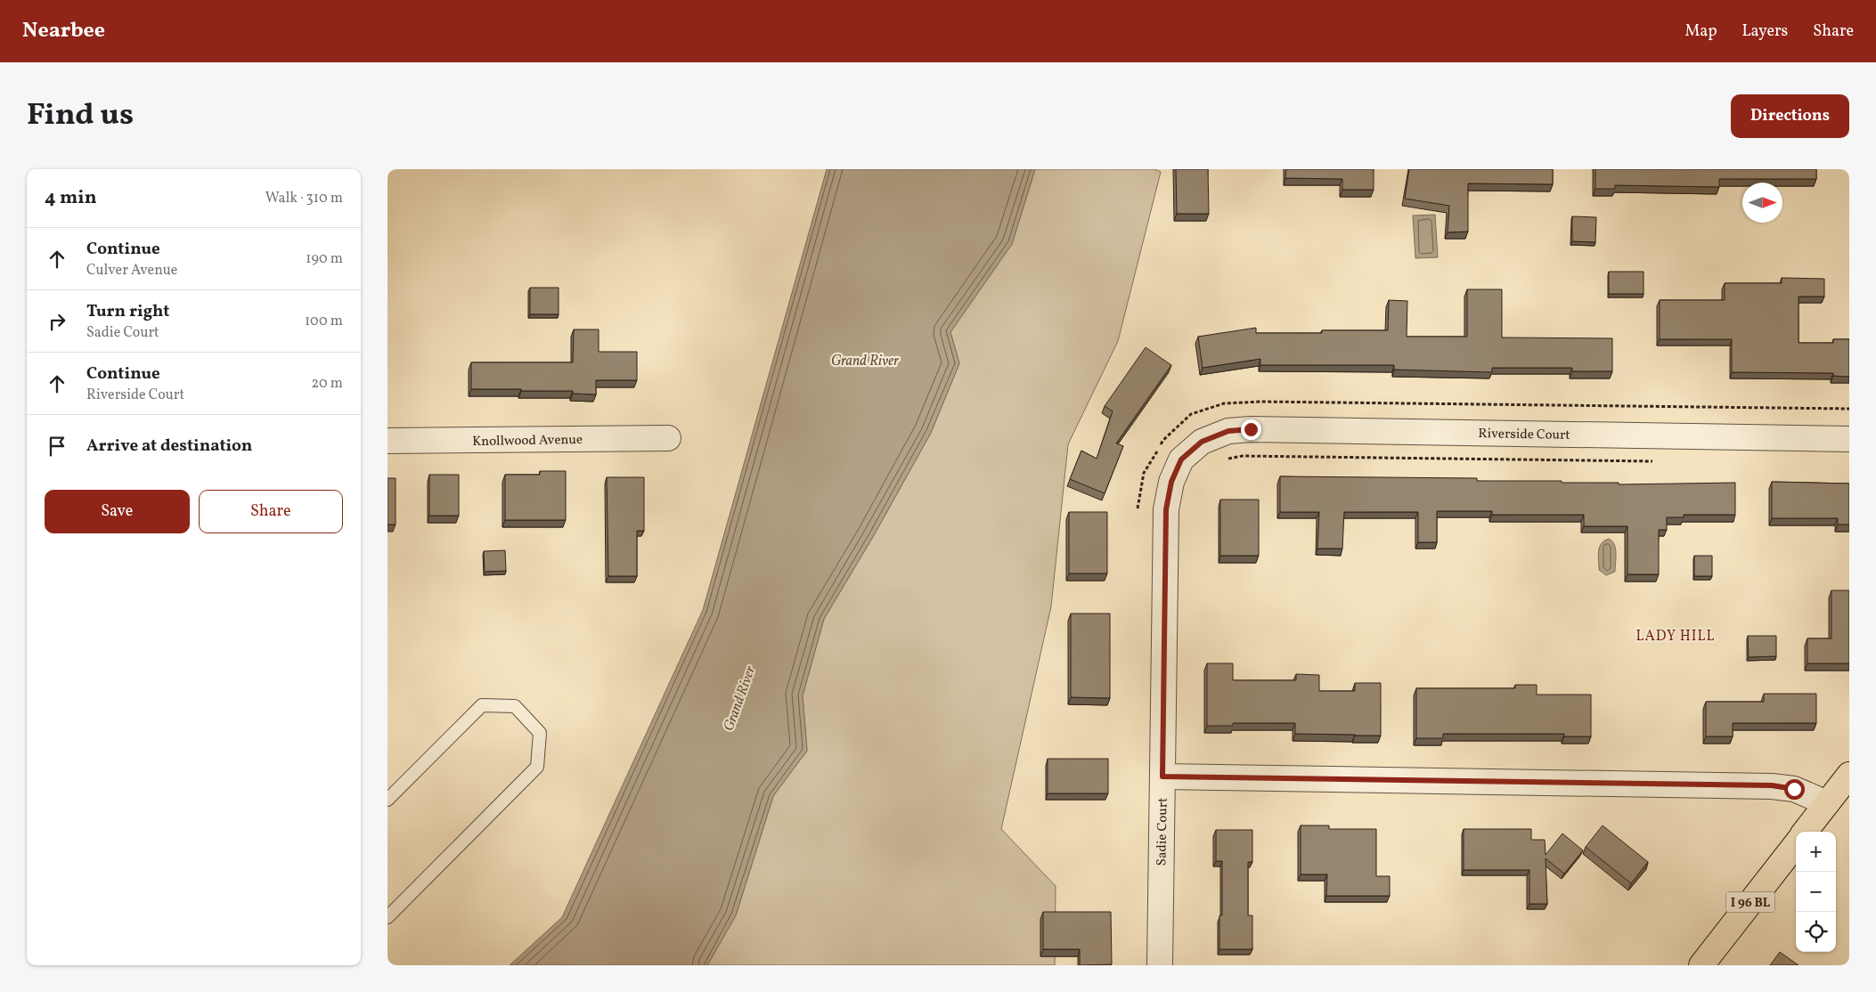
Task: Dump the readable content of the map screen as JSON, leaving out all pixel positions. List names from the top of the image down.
{
  "streets": {
    "main road": ["I 96 BL"],
    "street": ["Riverside Court", "Knollwood Avenue", "Sadie Court"]
  },
  "crossings": [
    ["Riverside Court", "Sadie Court"]
  ],
  "districts": ["LADY HILL"],
  "water": ["Grand River"],
  "north": "right",
  "page": {
    "header": "Nearbee",
    "nav": ["Map", "Layers", "Share"],
    "title": "Find us",
    "buttons": [
      "Directions",
      ["Save", "Share"]
    ],
    "heading": ["4 min", "Walk · 310 m"],
    "list": [
      ["Continue", "Culver Avenue", "190 m"],
      ["Turn right", "Sadie Court", "100 m"],
      ["Continue", "Riverside Court", "20 m"],
      "Arrive at destination"
    ],
    "map_buttons": ["+", "−"]
  }
}
